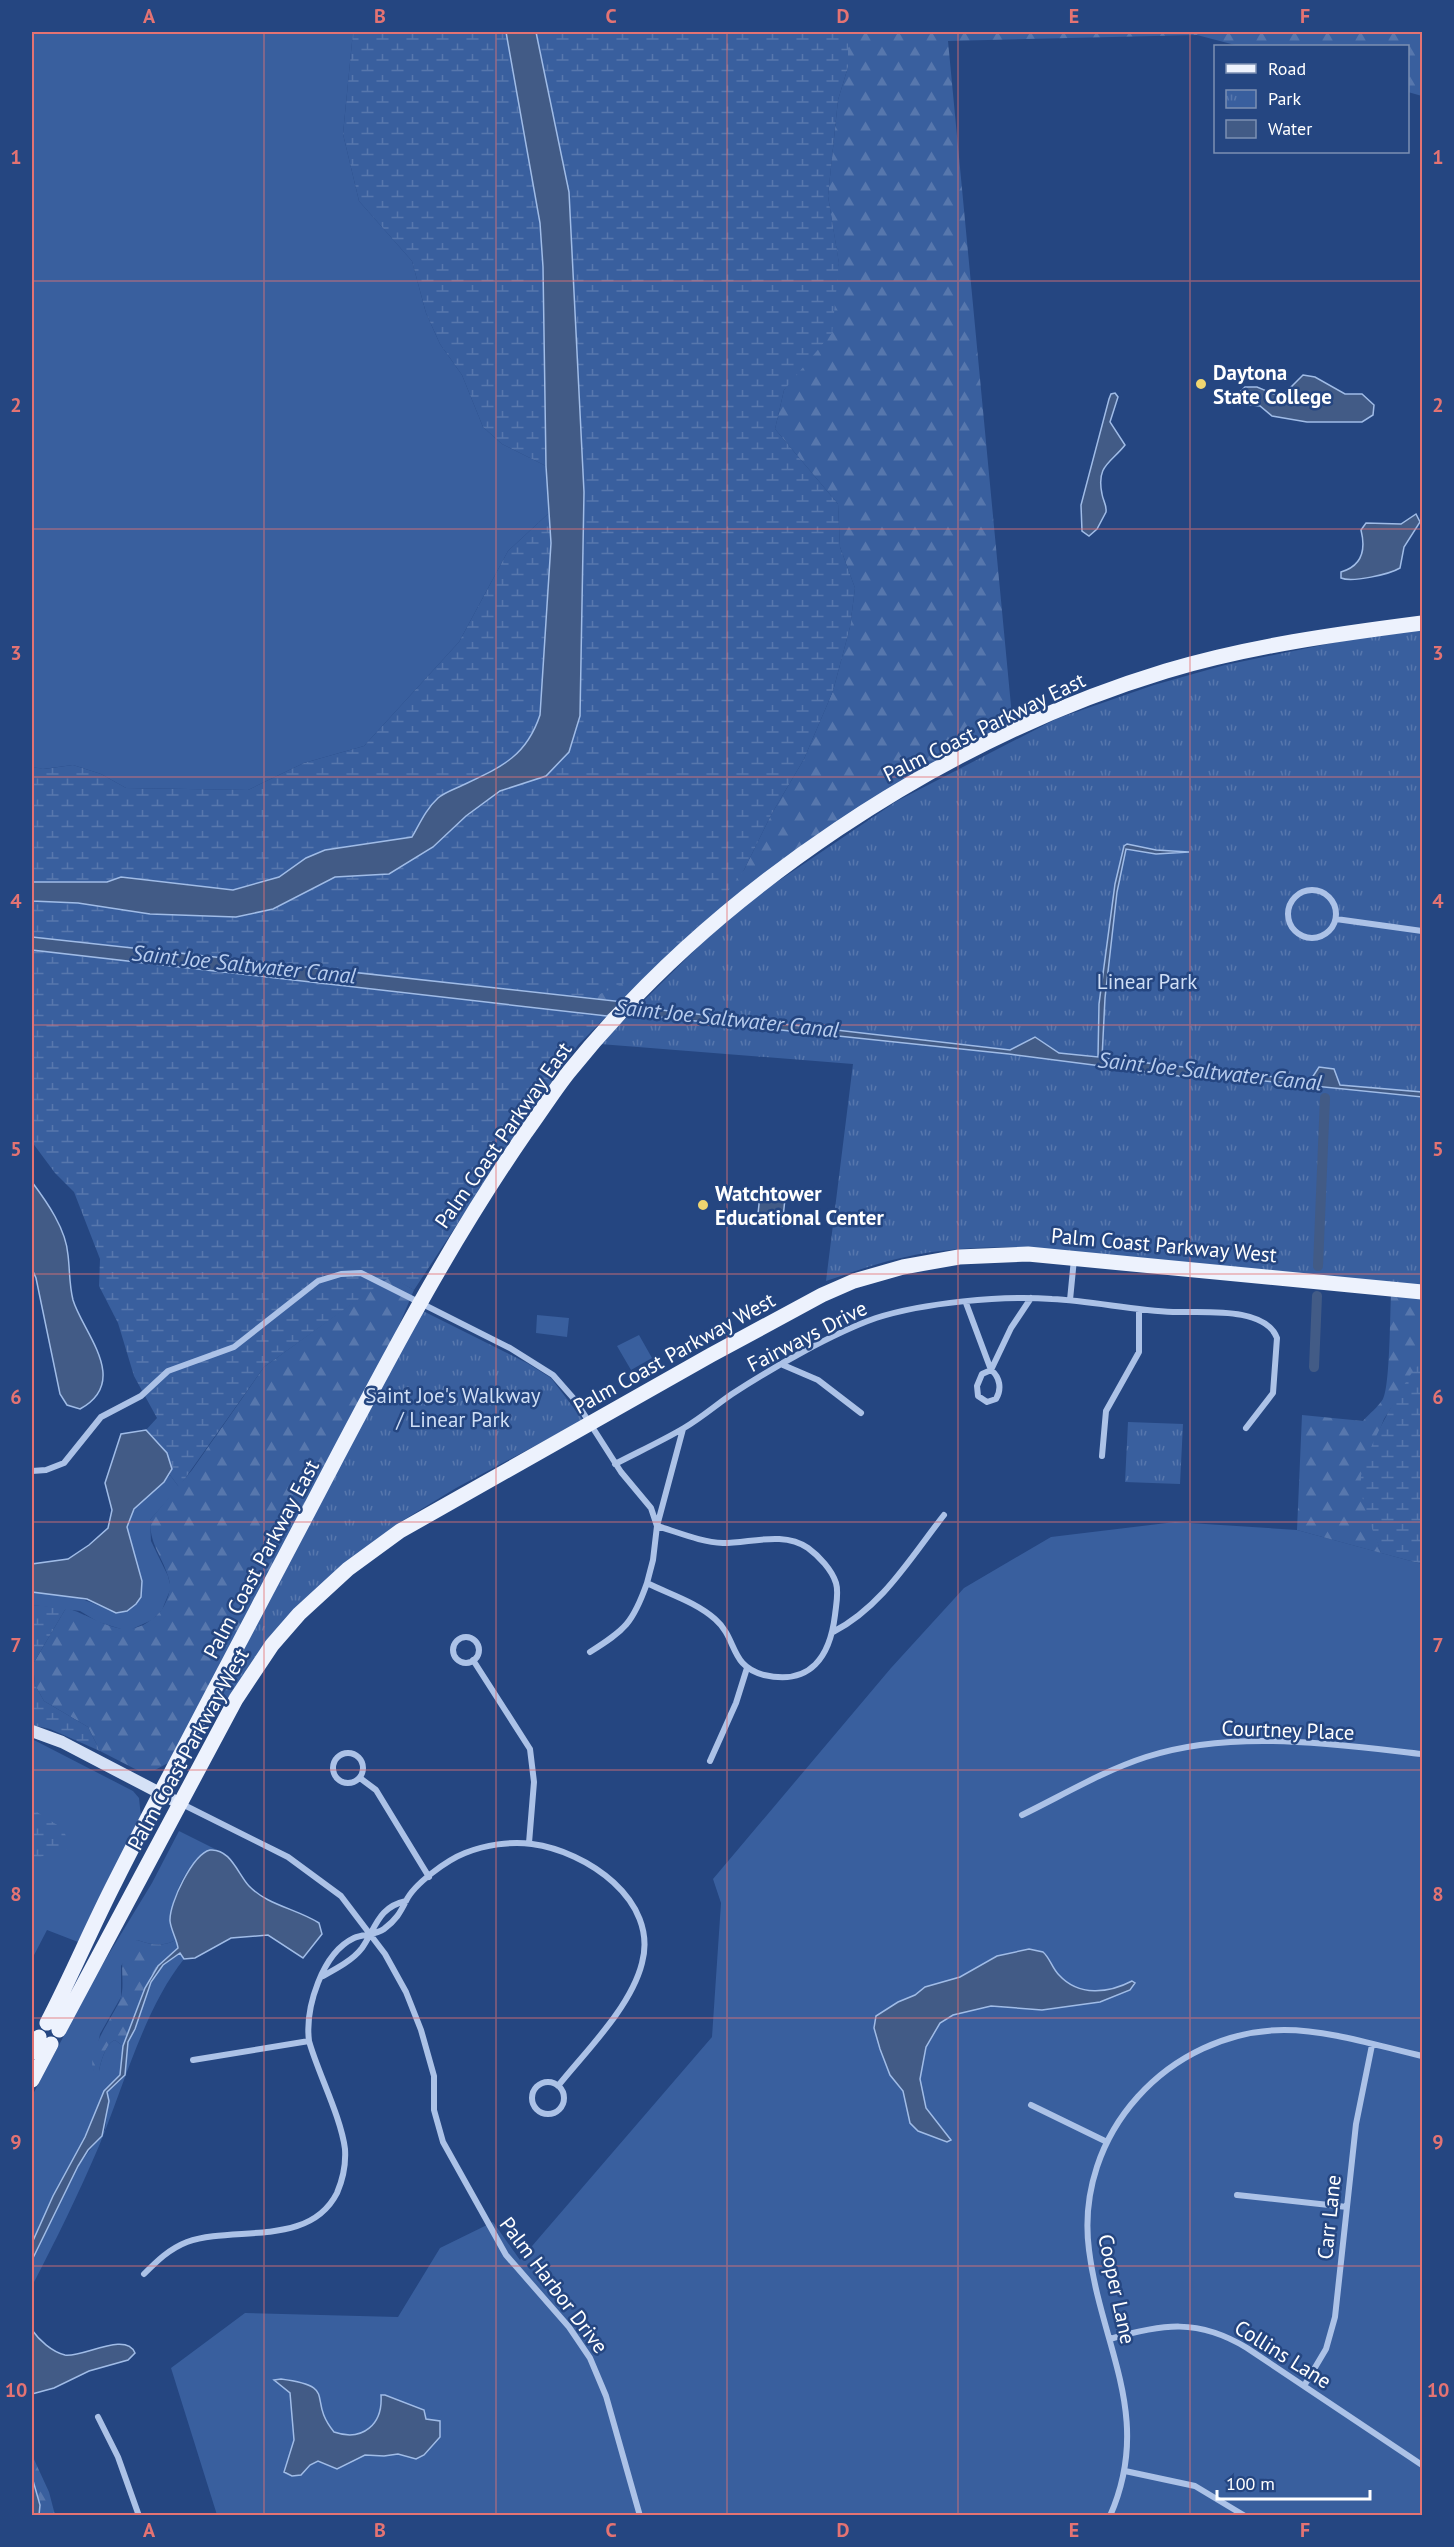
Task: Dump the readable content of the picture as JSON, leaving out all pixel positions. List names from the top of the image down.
{
  "streets": {
    "main road": ["Palm Coast Parkway East", "Palm Coast Parkway West"],
    "street": [
      "Fairways Drive",
      "Courtney Place",
      "Carr Lane",
      "Palm Harbor Drive",
      "Cooper Lane",
      "Collins Lane"
    ]
  },
  "crossings": [
    ["Palm Coast Parkway East", "Palm Coast Parkway West"],
    ["Palm Coast Parkway West", "Palm Harbor Drive"],
    ["Carr Lane", "Cooper Lane"],
    ["Carr Lane", "Collins Lane"],
    ["Cooper Lane", "Collins Lane"]
  ],
  "water": ["Saint Joe Saltwater Canal"],
  "parks": ["Linear Park", "Saint Joe's Walkway / Linear Park"],
  "places": ["Daytona State College", "Watchtower Educational Center"],
  "legend": ["Road", "Park", "Water"],
  "scale_bar": "100 m",
  "grid": {
    "columns": [
      "A",
      "B",
      "C",
      "D",
      "E",
      "F"
    ],
    "rows": [
      "1",
      "2",
      "3",
      "4",
      "5",
      "6",
      "7",
      "8",
      "9",
      "10"
    ]
  }
}
